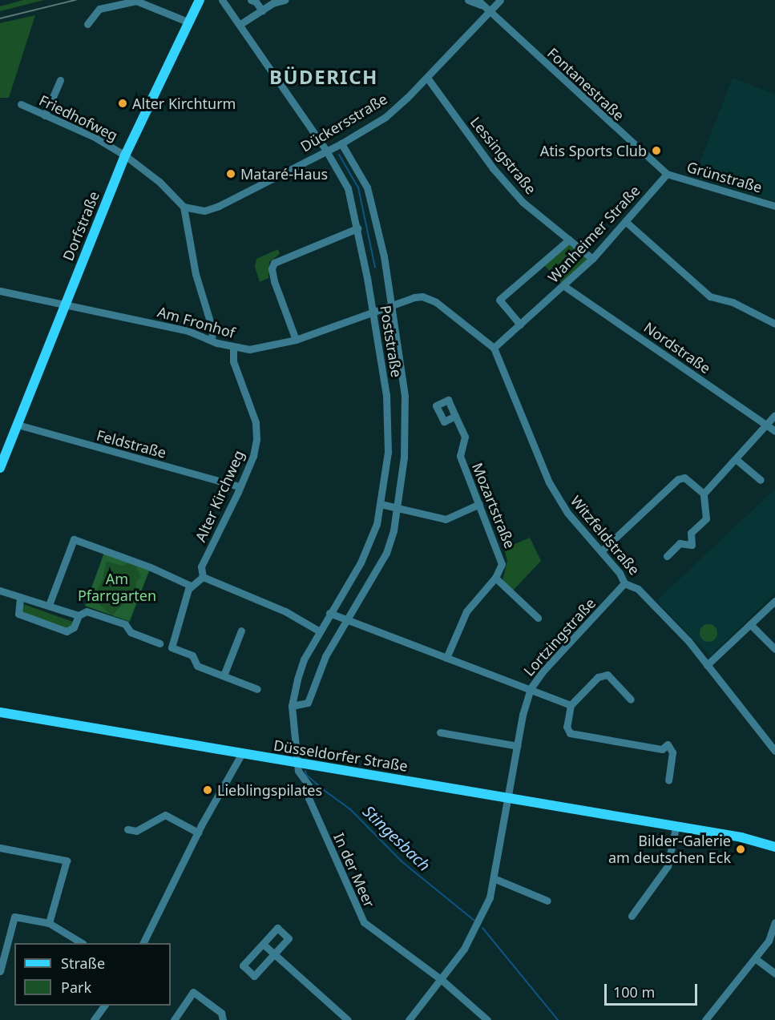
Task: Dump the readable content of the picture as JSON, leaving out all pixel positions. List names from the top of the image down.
{
  "streets": {
    "main road": ["Dorfstraße", "Düsseldorfer Straße"],
    "street": [
      "Fontanestraße",
      "Friedhofweg",
      "Dückersstraße",
      "Lessingstraße",
      "Grünstraße",
      "Wanheimer Straße",
      "Am Fronhof",
      "Poststraße",
      "Nordstraße",
      "Feldstraße",
      "Alter Kirchweg",
      "Mozartstraße",
      "Witzfeldstraße",
      "Lortzingstraße",
      "In der Meer"
    ]
  },
  "crossings": [
    ["Fontanestraße", "Dückersstraße"],
    ["Fontanestraße", "Grünstraße"],
    ["Fontanestraße", "Wanheimer Straße"],
    ["Friedhofweg", "Dorfstraße"],
    ["Dückersstraße", "Lessingstraße"],
    ["Dückersstraße", "Poststraße"],
    ["Lessingstraße", "Wanheimer Straße"],
    ["Grünstraße", "Wanheimer Straße"],
    ["Dorfstraße", "Am Fronhof"],
    ["Dorfstraße", "Feldstraße"],
    ["Wanheimer Straße", "Nordstraße"],
    ["Wanheimer Straße", "Witzfeldstraße"],
    ["Am Fronhof", "Poststraße"],
    ["Am Fronhof", "Alter Kirchweg"],
    ["Am Fronhof", "Witzfeldstraße"],
    ["Poststraße", "Witzfeldstraße"],
    ["Poststraße", "Düsseldorfer Straße"],
    ["Poststraße", "In der Meer"],
    ["Feldstraße", "Alter Kirchweg"],
    ["Witzfeldstraße", "Lortzingstraße"],
    ["Lortzingstraße", "Düsseldorfer Straße"],
    ["Lortzingstraße", "In der Meer"],
    ["Düsseldorfer Straße", "In der Meer"]
  ],
  "districts": ["BÜDERICH"],
  "water": ["Stingesbach"],
  "parks": ["Am Pfarrgarten"],
  "places": [
    "Alter Kirchturm",
    "Atis Sports Club",
    "Mataré-Haus",
    "Lieblingspilates",
    "Bilder-Galerie am deutschen Eck"
  ],
  "legend": ["Straße", "Park"],
  "scale_bar": "100 m"
}
